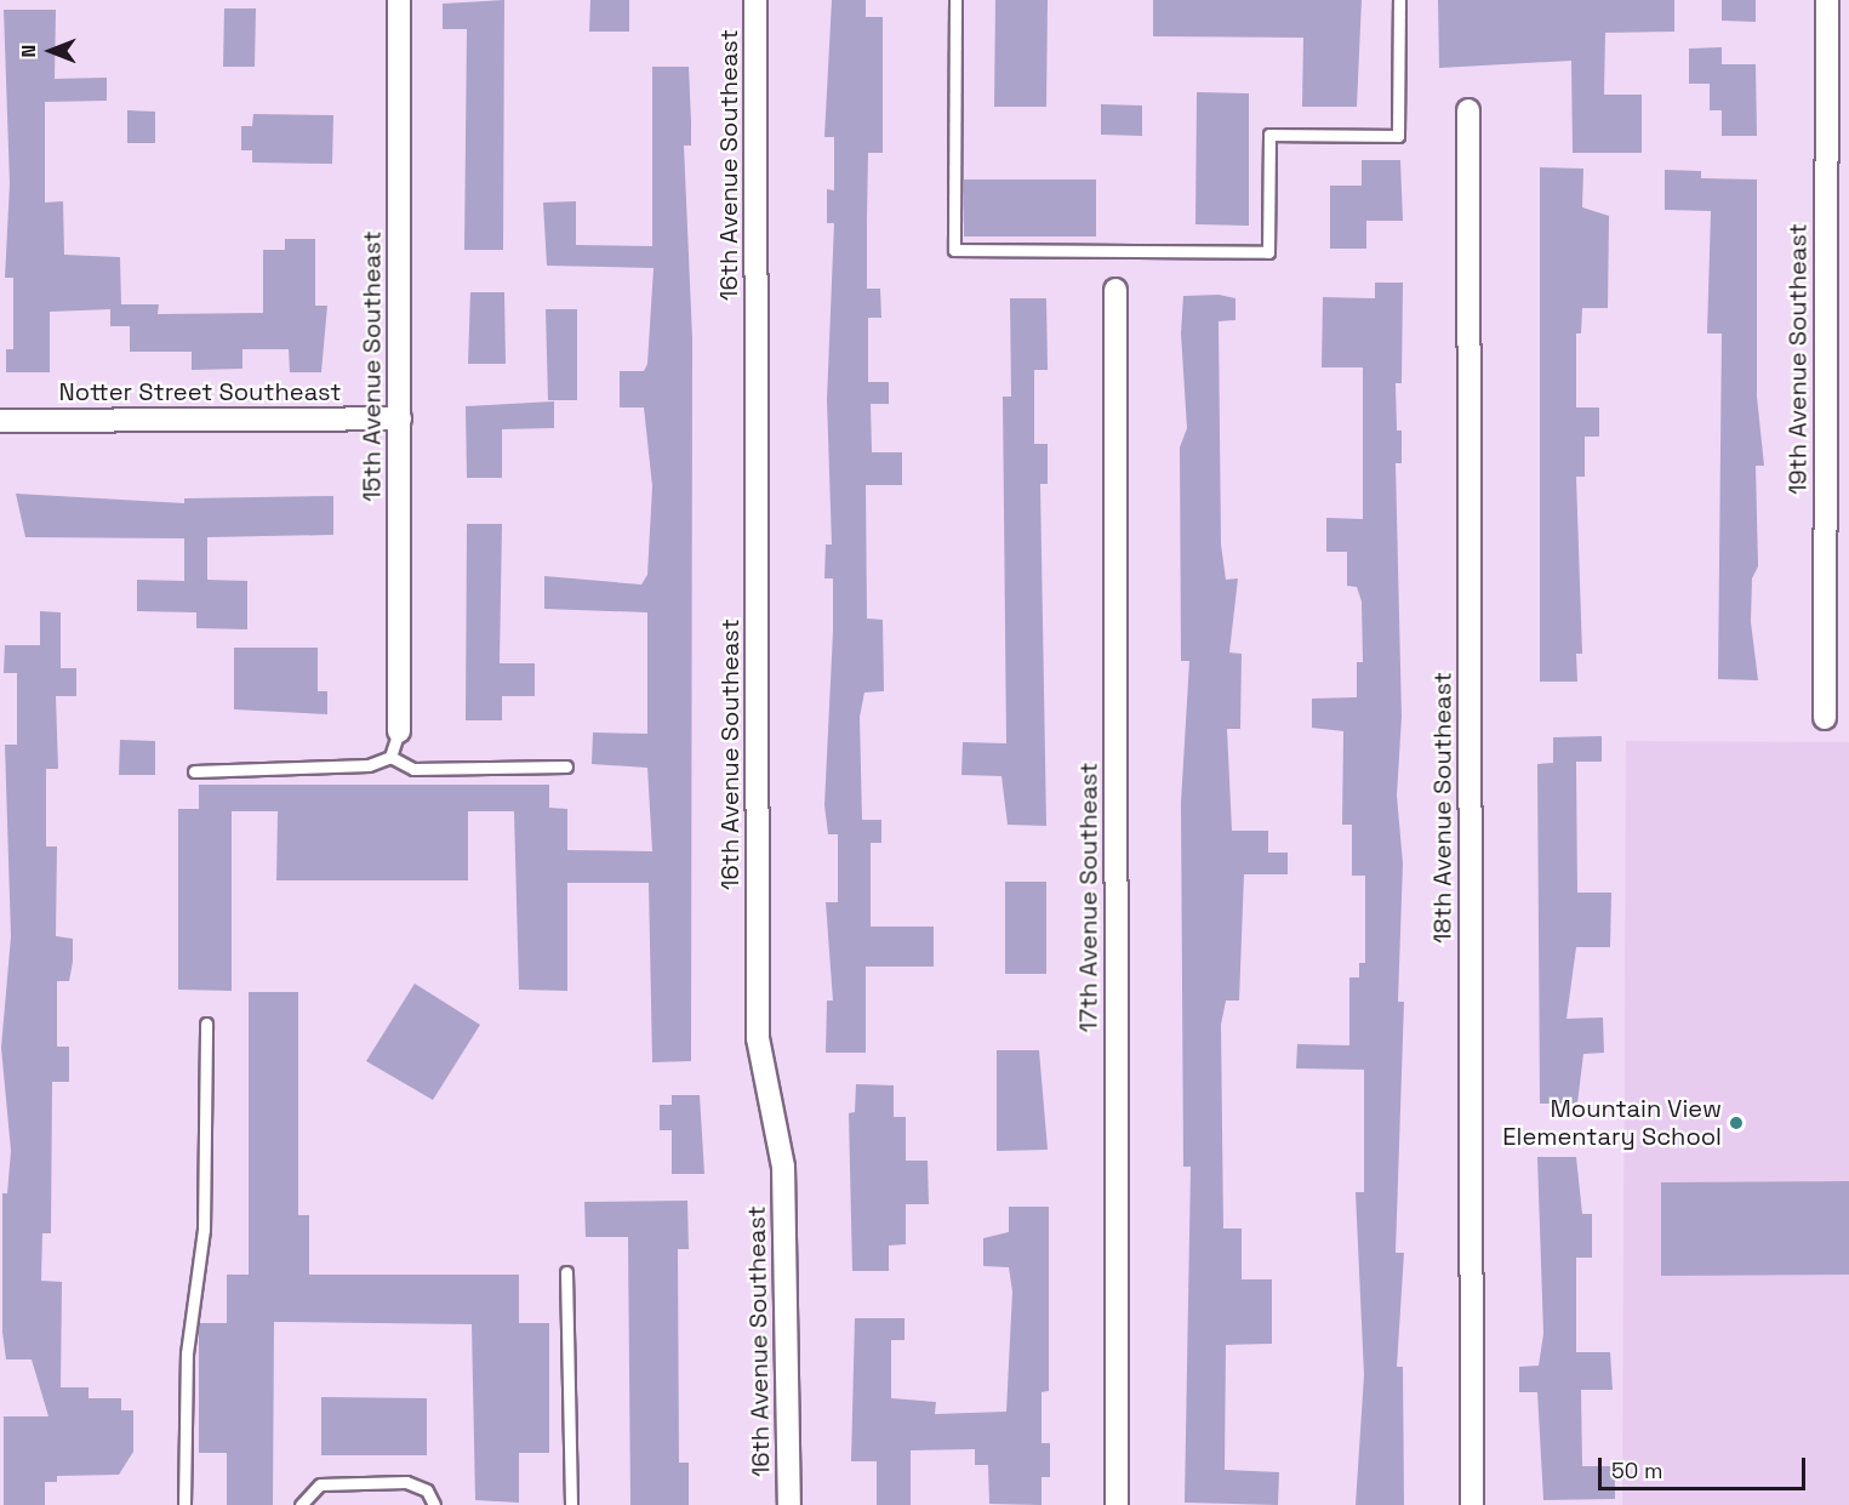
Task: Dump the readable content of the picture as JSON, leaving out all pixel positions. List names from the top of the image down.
{
  "streets": {
    "street": [
      "16th Avenue Southeast",
      "19th Avenue Southeast",
      "15th Avenue Southeast",
      "Notter Street Southeast",
      "18th Avenue Southeast",
      "17th Avenue Southeast"
    ]
  },
  "crossings": [
    ["15th Avenue Southeast", "Notter Street Southeast"]
  ],
  "places": ["Mountain View Elementary School"],
  "scale_bar": "50 m",
  "north": "left"
}
